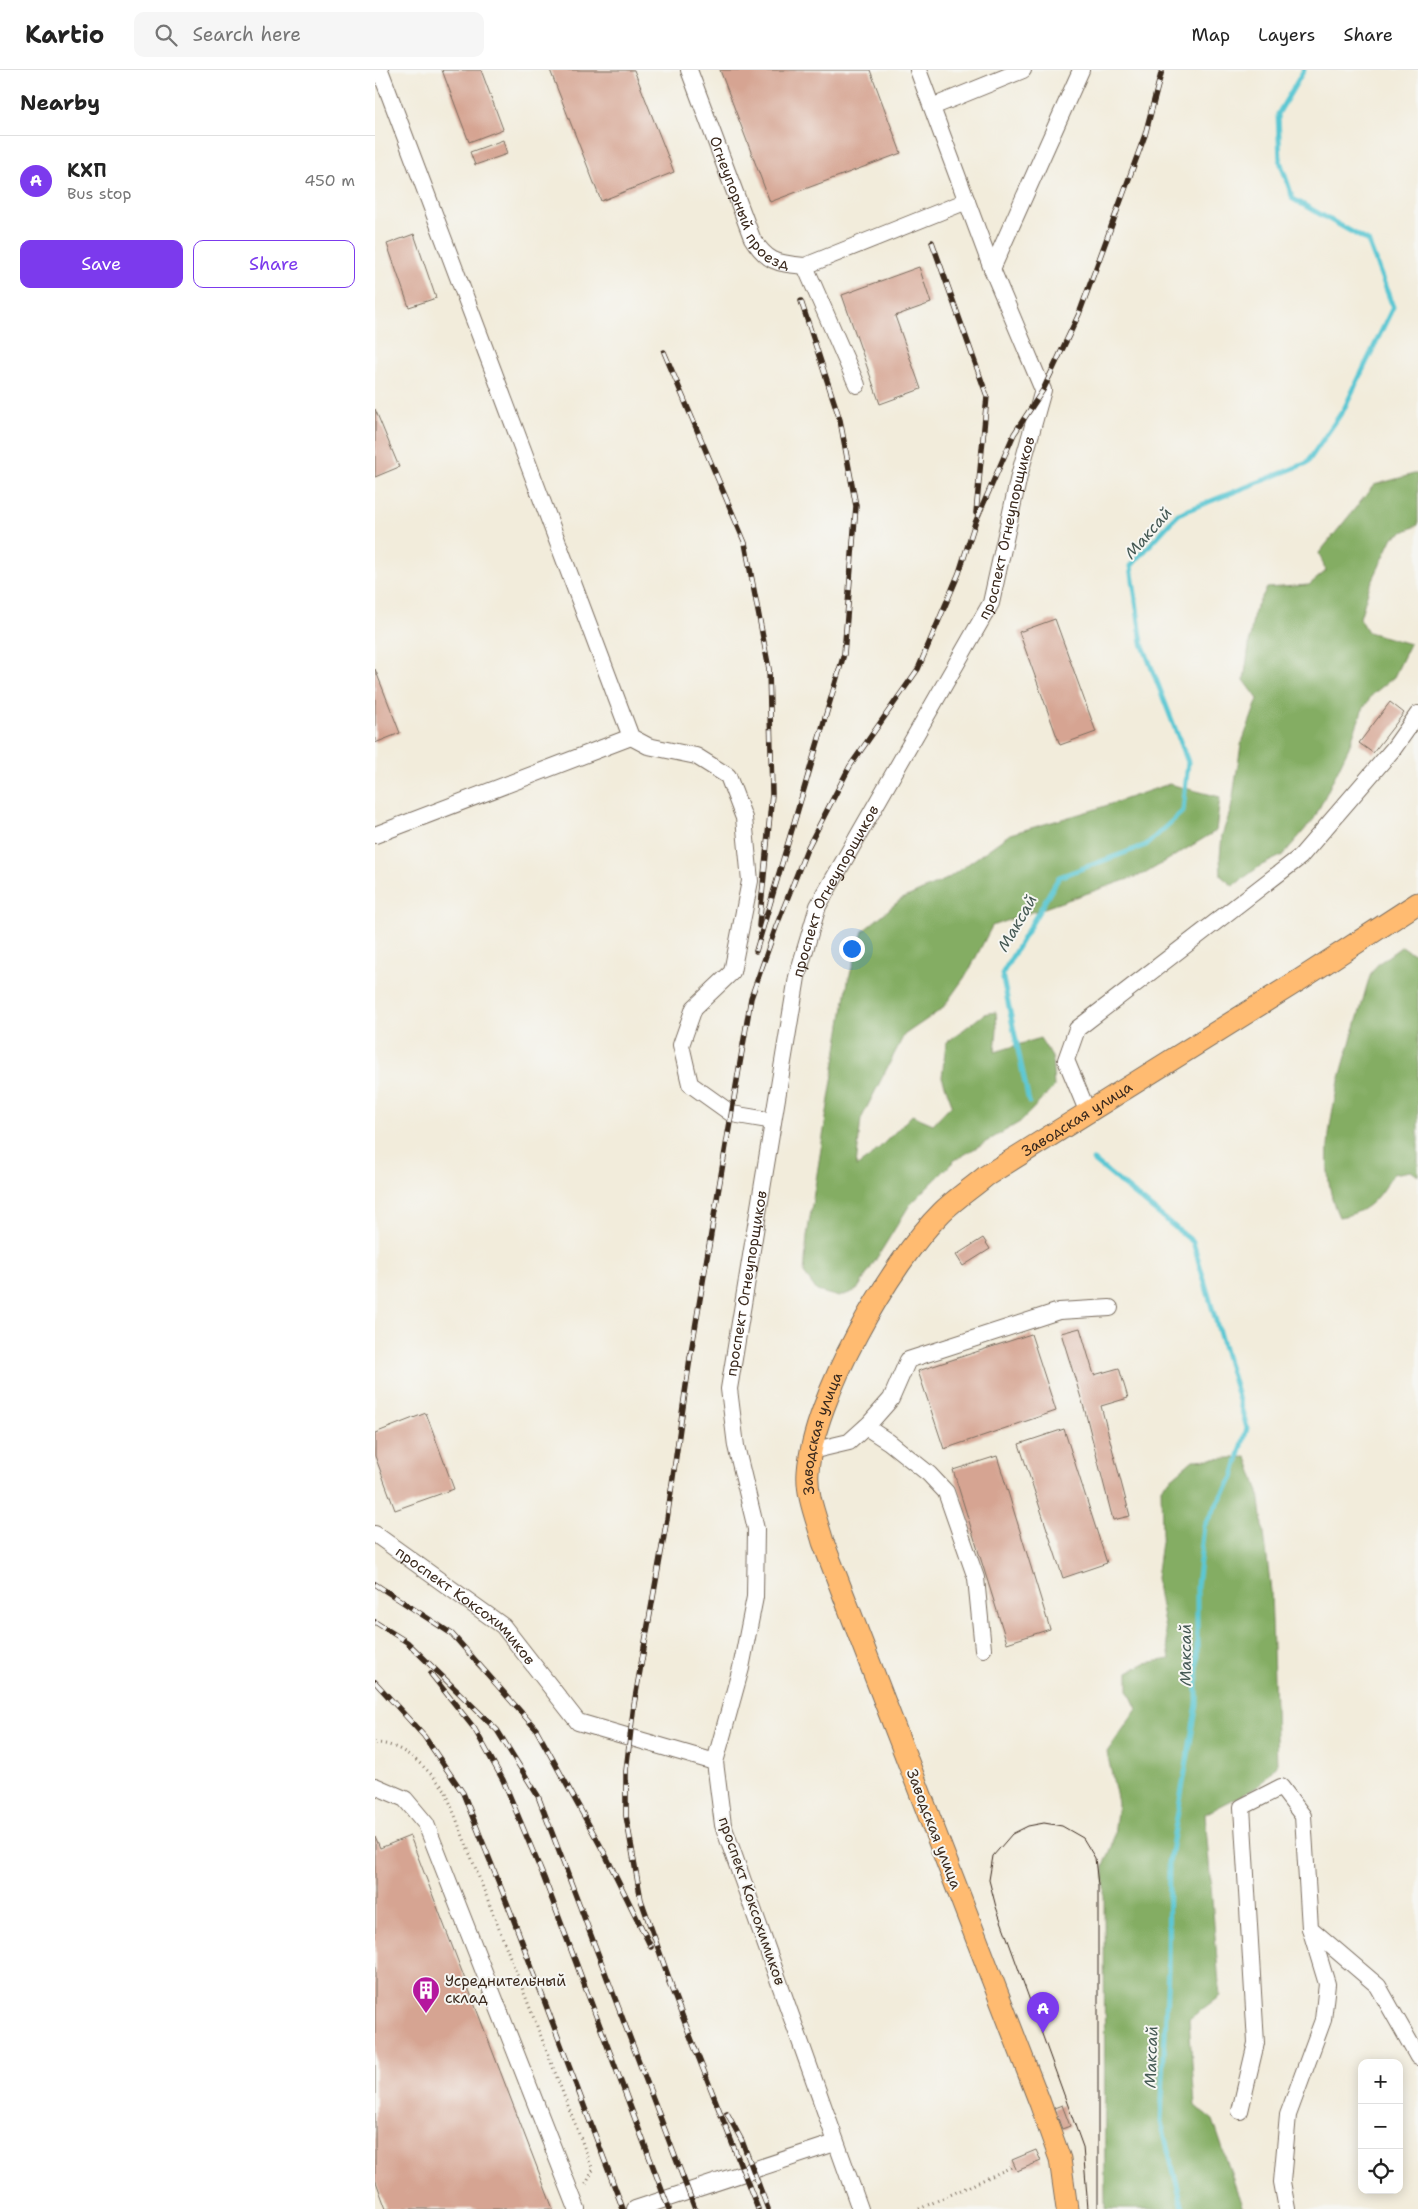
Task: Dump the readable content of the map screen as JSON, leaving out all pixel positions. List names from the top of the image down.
{
  "streets": {
    "main road": ["Заводская улица"],
    "street": ["Огнеупорный проезд", "проспект Огнеупорщиков", "проспект Коксохимиков"]
  },
  "crossings": [
    ["Огнеупорный проезд", "проспект Огнеупорщиков"],
    ["проспект Огнеупорщиков", "проспект Коксохимиков"]
  ],
  "water": ["Максай"],
  "places": {
    "building": ["Усреднительный склад"]
  },
  "page": {
    "header": "Kartio",
    "search": "Search here",
    "nav": ["Map", "Layers", "Share"],
    "heading": "Nearby",
    "list": [
      {
        "mark": "A",
        "name": "КХП",
        "note": "Bus stop",
        "value": "450 m"
      }
    ],
    "buttons": ["Save", "Share"],
    "pins": "A",
    "map_buttons": ["+", "−"]
  }
}
